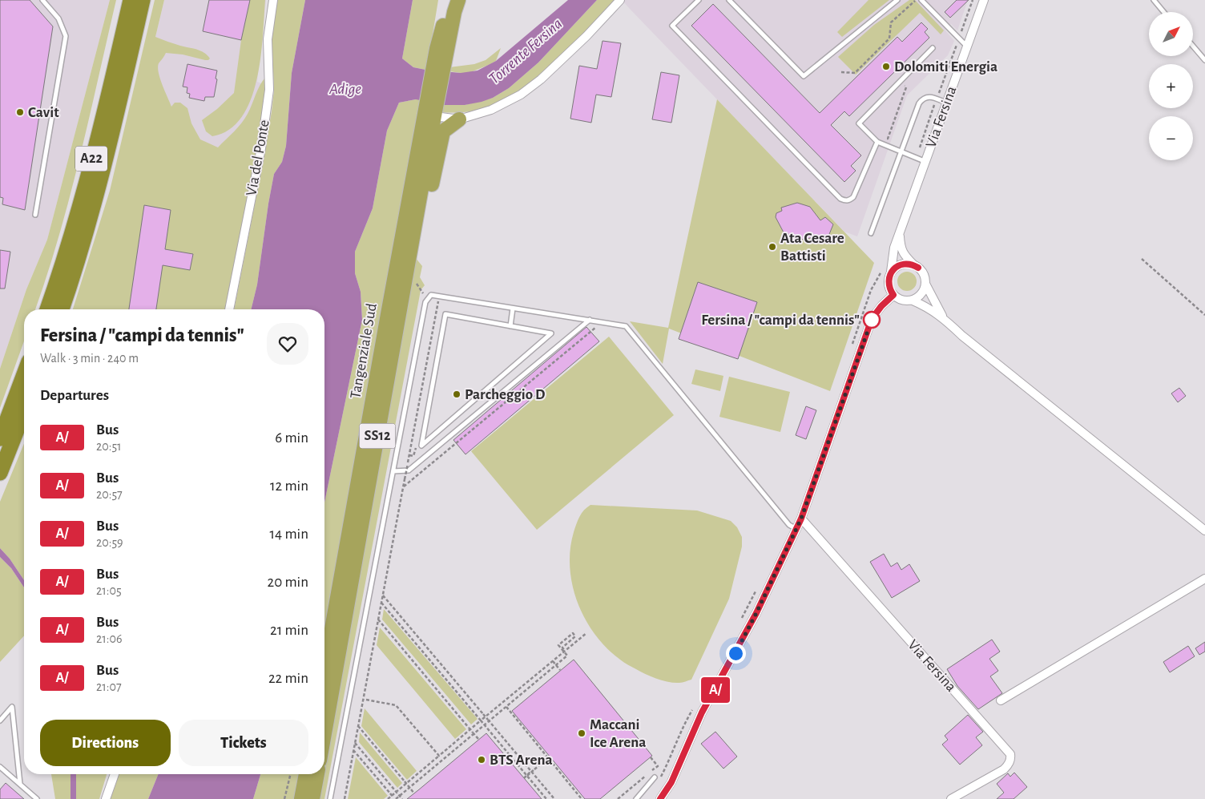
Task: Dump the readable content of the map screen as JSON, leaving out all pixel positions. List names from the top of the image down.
{
  "streets": {
    "highway": ["A22", "Tangenziale Sud", "SS12"],
    "street": ["Via Fersina", "Via del Ponte"]
  },
  "water": ["Torrente Fersina", "Adige"],
  "places": [
    "Dolomiti Energia",
    "Cavit",
    "Ata Cesare Battisti",
    "Fersina / \"campi da tennis\"",
    "Parcheggio D",
    "Maccani Ice Arena",
    "BTS Arena"
  ],
  "lines": ["bus line A/"],
  "north": "top right",
  "page": {
    "on_map": "A/",
    "map_buttons": ["+", "−"],
    "heading": [
      ["Fersina / \"campi da tennis\"", "Walk · 3 min · 240 m"],
      "Departures"
    ],
    "list": [
      {
        "mark": "A/",
        "name": "Bus",
        "note": "20:51",
        "value": "6 min"
      },
      {
        "mark": "A/",
        "name": "Bus",
        "note": "20:57",
        "value": "12 min"
      },
      {
        "mark": "A/",
        "name": "Bus",
        "note": "20:59",
        "value": "14 min"
      },
      {
        "mark": "A/",
        "name": "Bus",
        "note": "21:05",
        "value": "20 min"
      },
      {
        "mark": "A/",
        "name": "Bus",
        "note": "21:06",
        "value": "21 min"
      },
      {
        "mark": "A/",
        "name": "Bus",
        "note": "21:07",
        "value": "22 min"
      }
    ],
    "buttons": ["Directions", "Tickets"]
  }
}
